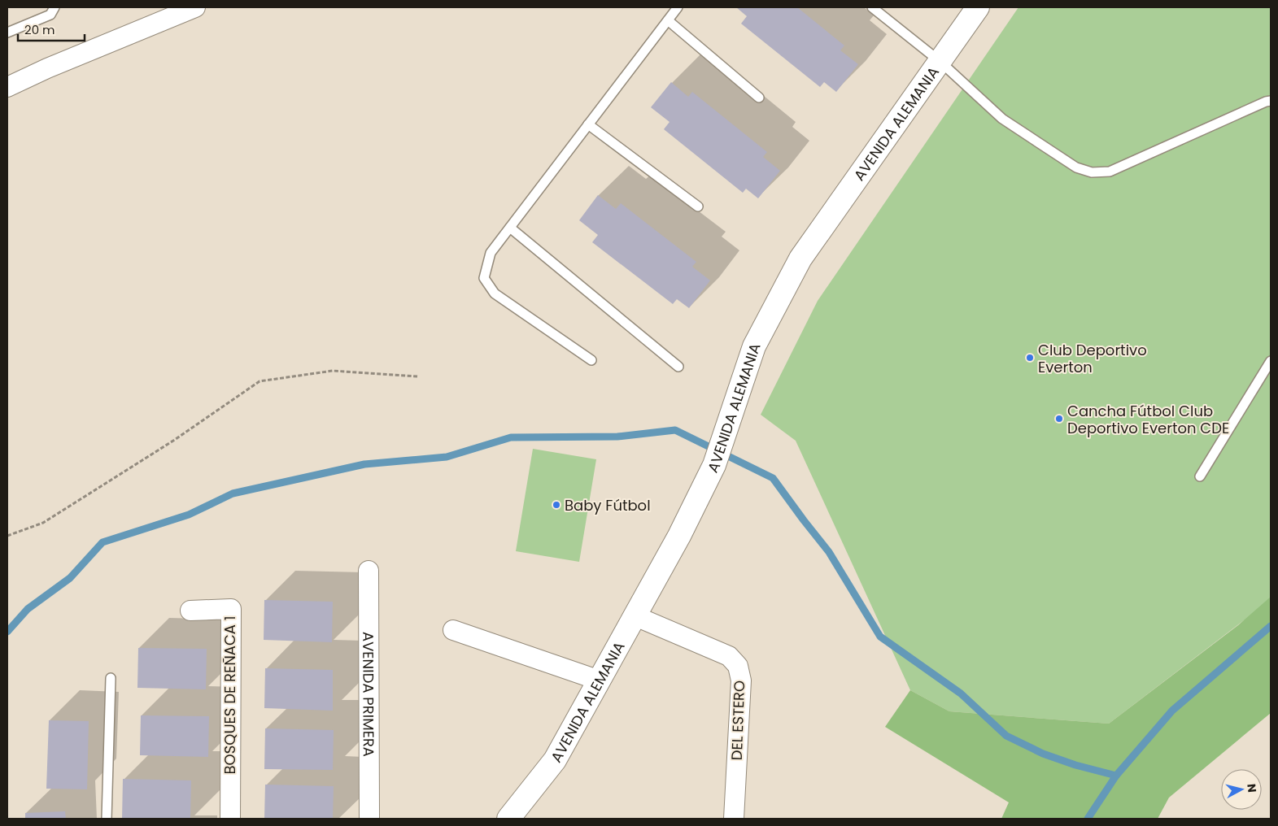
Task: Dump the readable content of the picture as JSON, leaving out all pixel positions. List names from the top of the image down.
{
  "streets": {
    "street": [
      "AVENIDA ALEMANIA",
      "BOSQUES DE REÑACA 1",
      "AVENIDA PRIMERA",
      "DEL ESTERO"
    ]
  },
  "crossings": [
    ["AVENIDA ALEMANIA", "DEL ESTERO"]
  ],
  "places": ["Club Deportivo Everton", "Cancha Fútbol Club Deportivo Everton CDE", "Baby Fútbol"],
  "scale_bar": "20 m",
  "north": "right"
}
